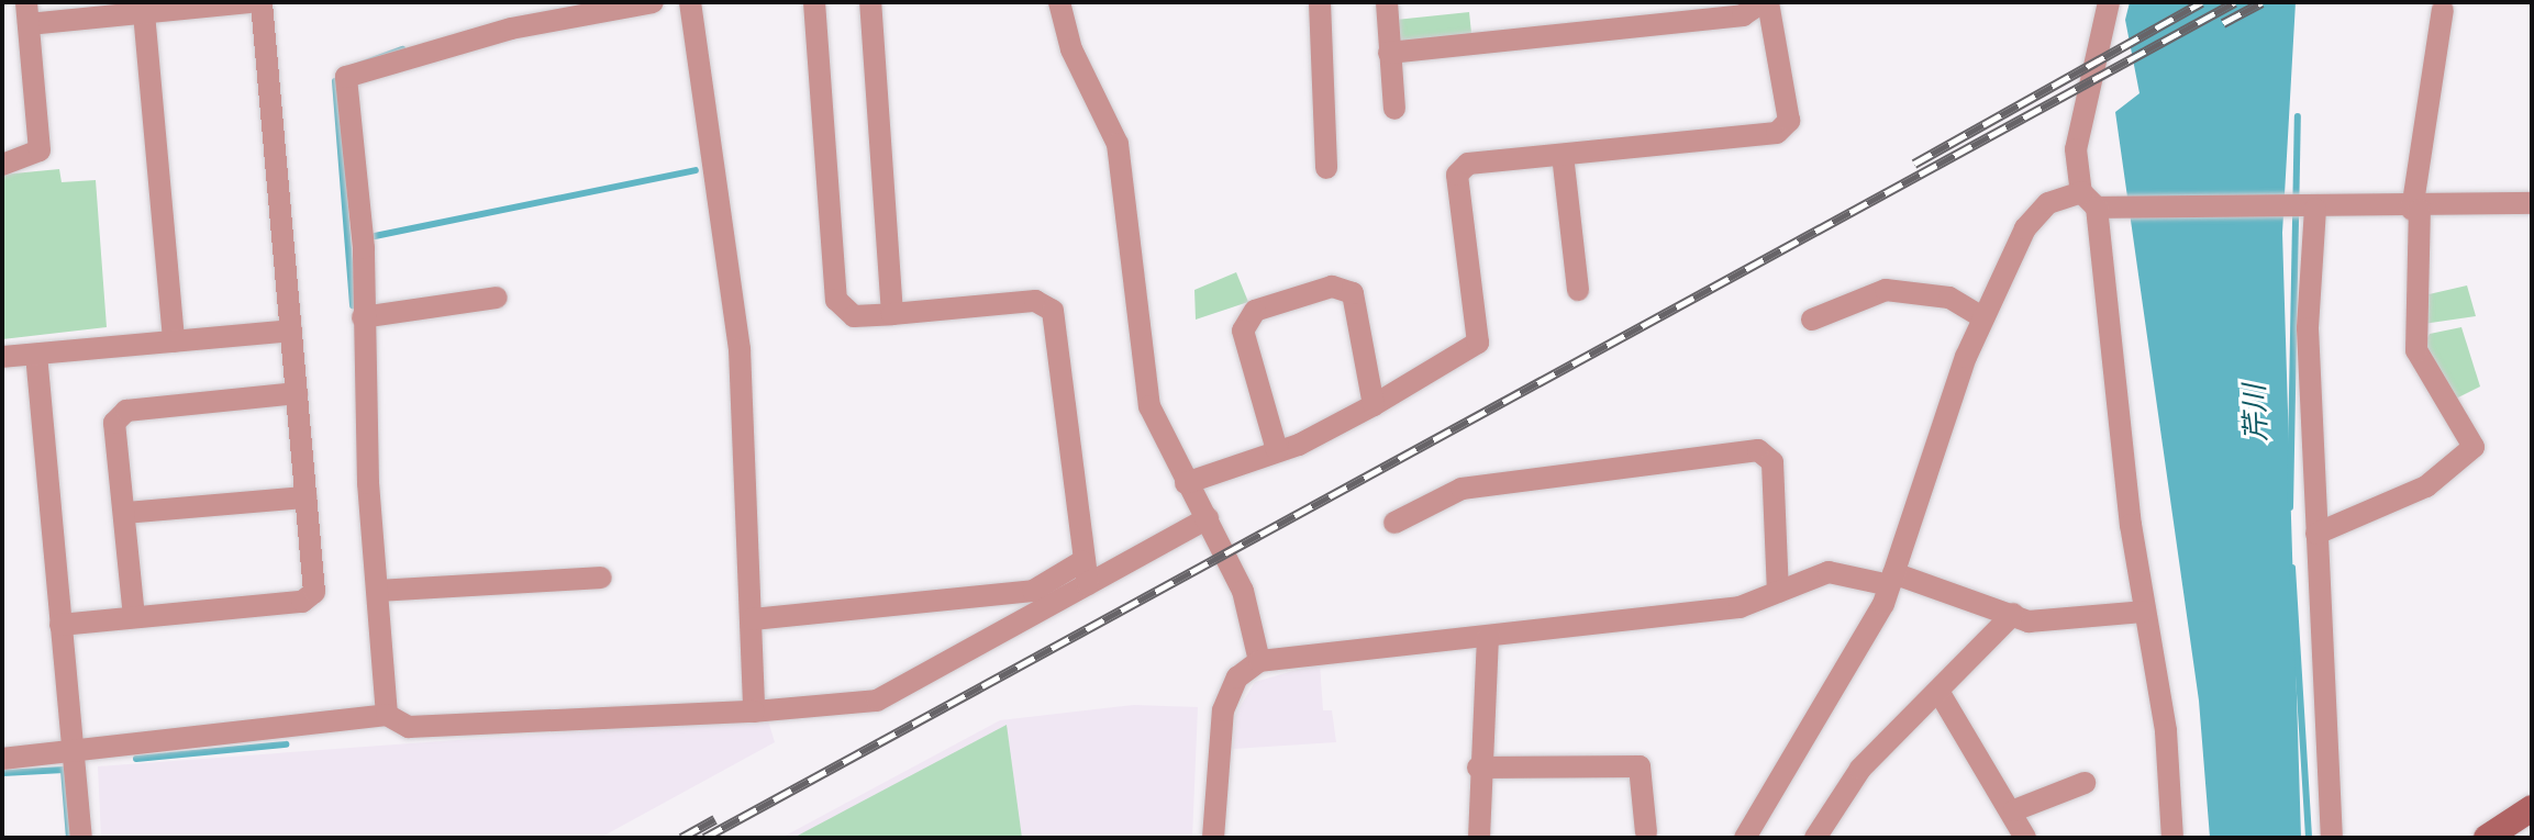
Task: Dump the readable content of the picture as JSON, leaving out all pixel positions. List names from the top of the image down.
{
  "water": ["芹川"]
}
